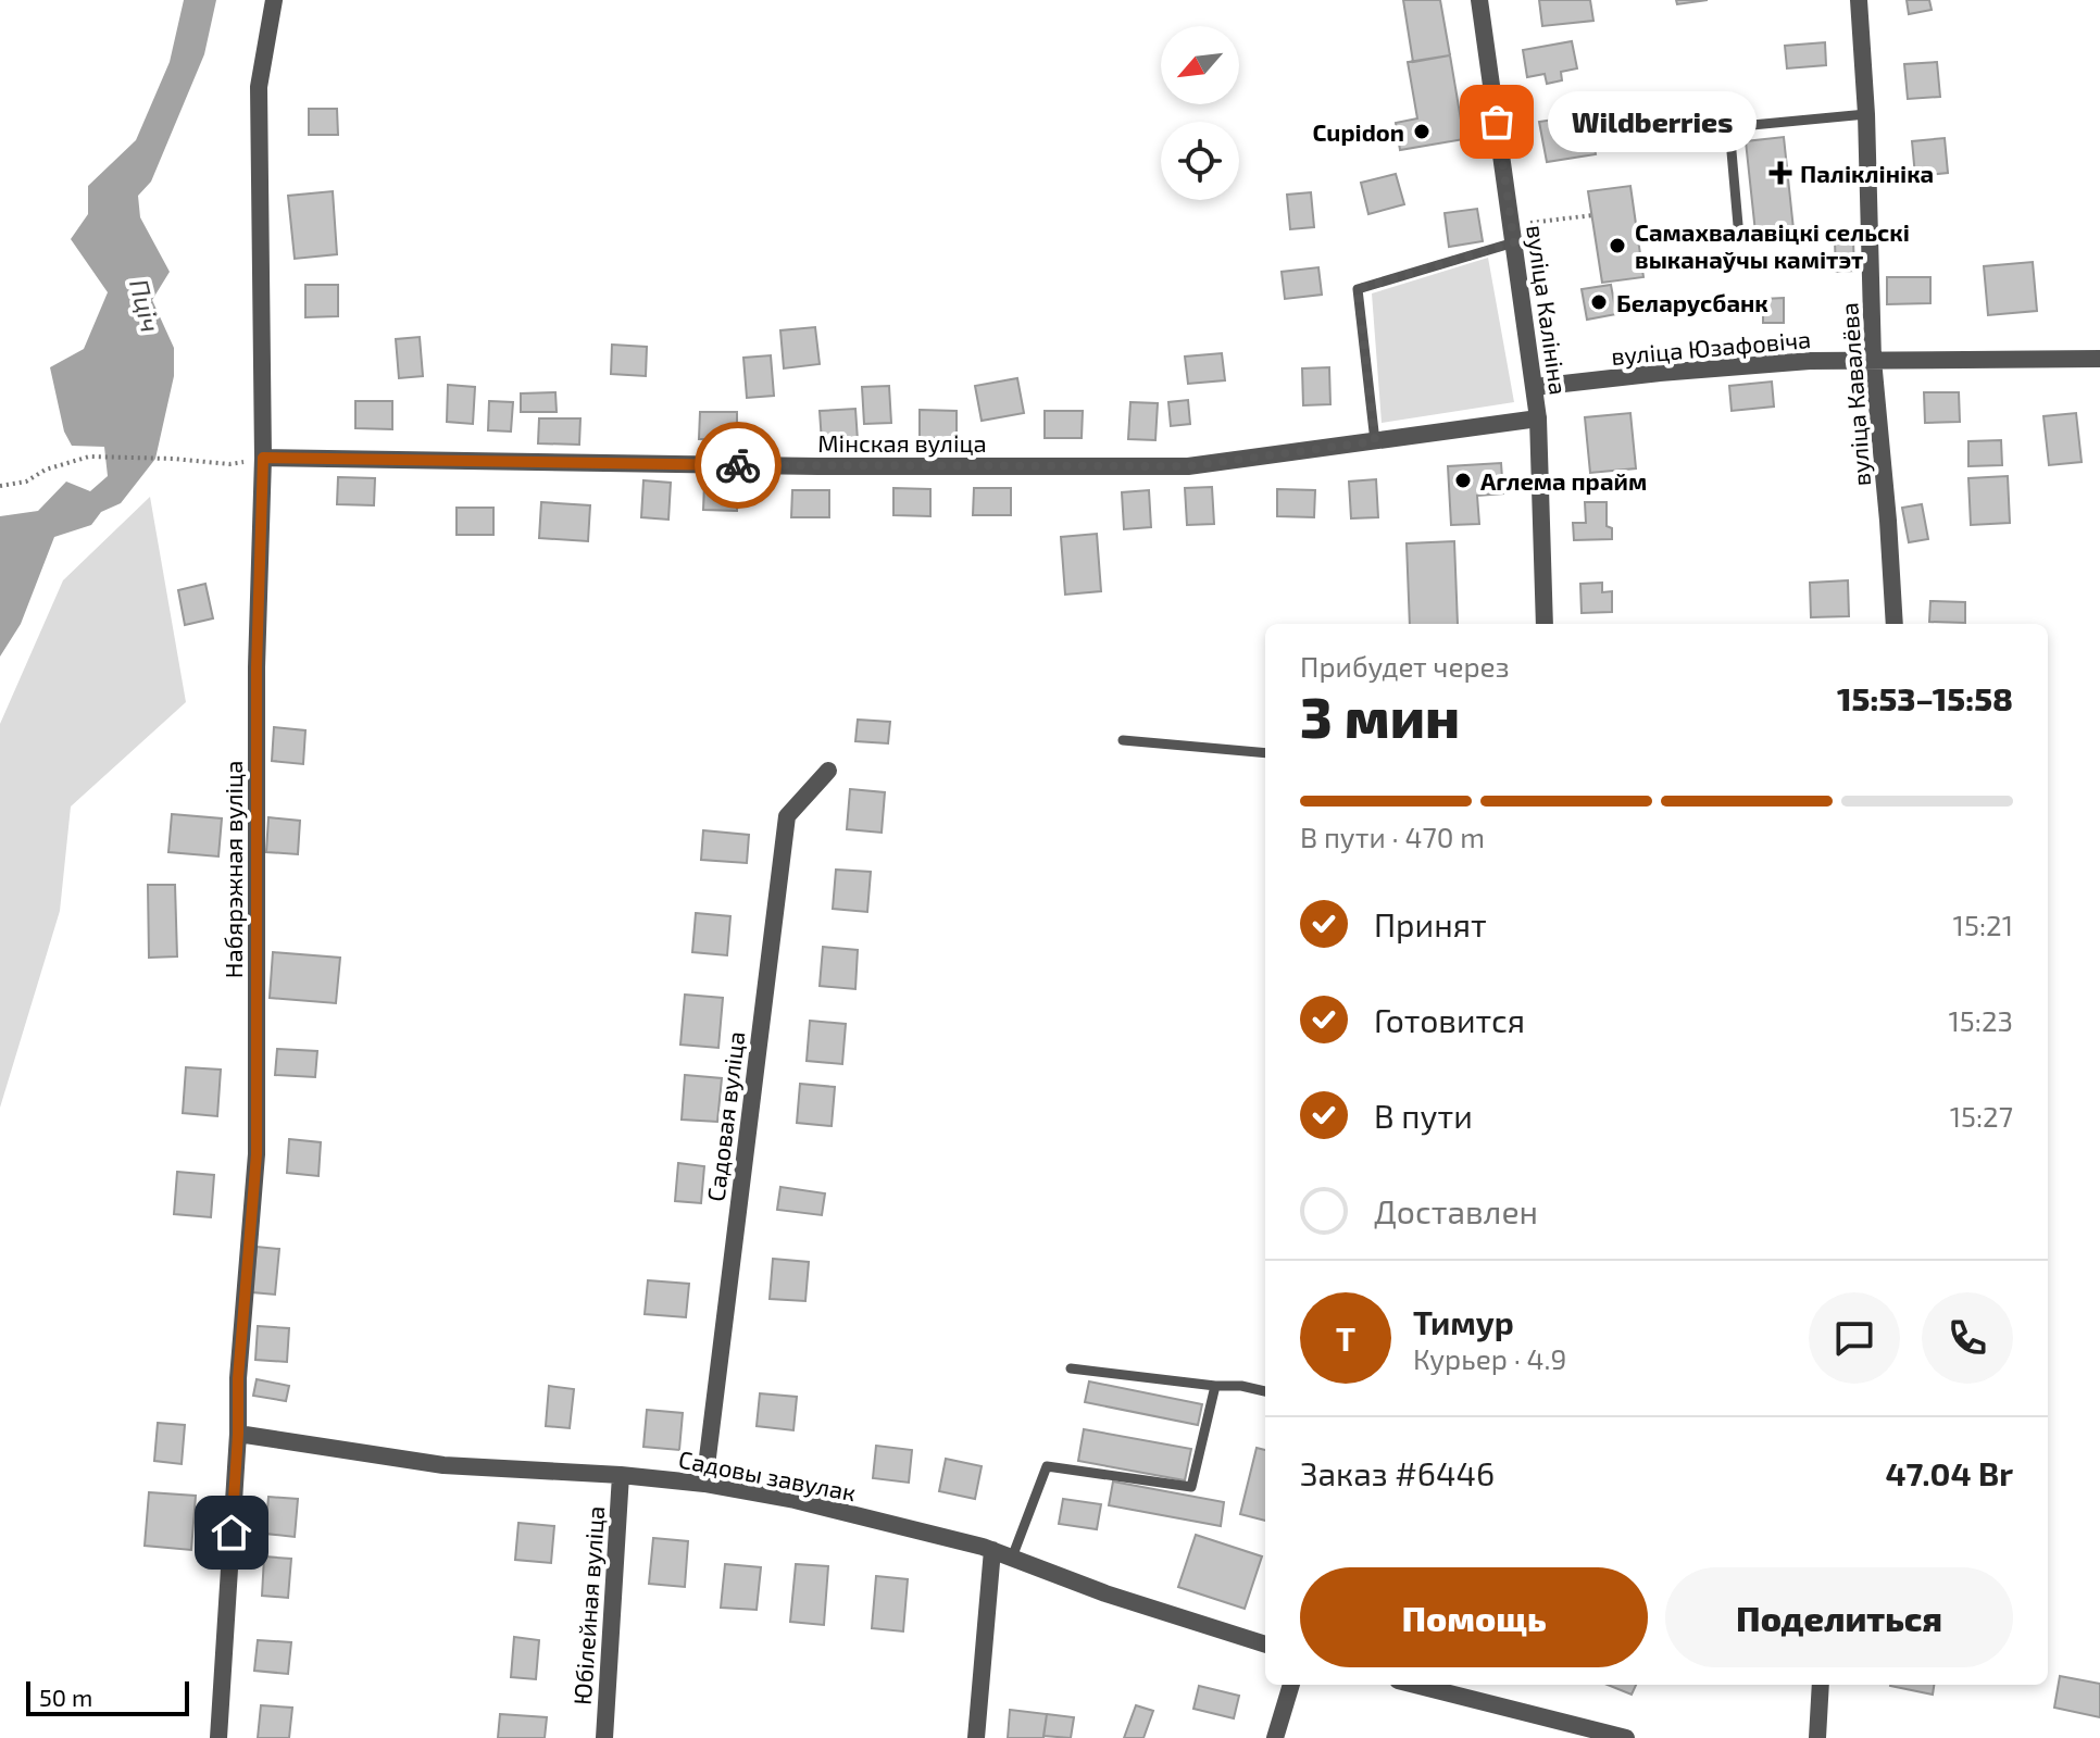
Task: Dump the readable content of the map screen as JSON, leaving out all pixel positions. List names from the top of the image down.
{
  "streets": {
    "street": [
      "вуліца Калініна",
      "вуліца Юзафовіча",
      "вуліца Кавалёва",
      "Мінская вуліца",
      "Набярэжная вуліца",
      "Садовая вуліца",
      "Садовы завулак",
      "Юбілейная вуліца"
    ]
  },
  "crossings": [
    ["вуліца Калініна", "вуліца Юзафовіча"],
    ["вуліца Калініна", "Мінская вуліца"],
    ["вуліца Юзафовіча", "вуліца Кавалёва"],
    ["Мінская вуліца", "Набярэжная вуліца"],
    ["Набярэжная вуліца", "Садовы завулак"],
    ["Садовая вуліца", "Садовы завулак"],
    ["Садовы завулак", "Юбілейная вуліца"]
  ],
  "water": ["Пціч"],
  "places": {
    "other": [
      "Wildberries",
      "Cupidon",
      "Самахвалавіцкі сельскі выканаўчы камітэт",
      "Беларусбанк",
      "Аглема прайм"
    ],
    "health": ["Паліклініка"]
  },
  "scale_bar": "50 m",
  "north": "bottom left",
  "page": {
    "bubble": "Wildberries",
    "heading": ["3 мин", "Прибудет через", "15:53–15:58"],
    "panel": [
      "Тимур",
      "Курьер · 4.9",
      "Заказ #6446",
      "47.04 Br"
    ],
    "bar": "В пути · 470 m",
    "list": [
      ["Принят", "15:21"],
      ["Готовится", "15:23"],
      ["В пути", "15:27"],
      "Доставлен"
    ],
    "round": "Т",
    "buttons": ["Помощь", "Поделиться"],
    "scale": "50 m"
  }
}
